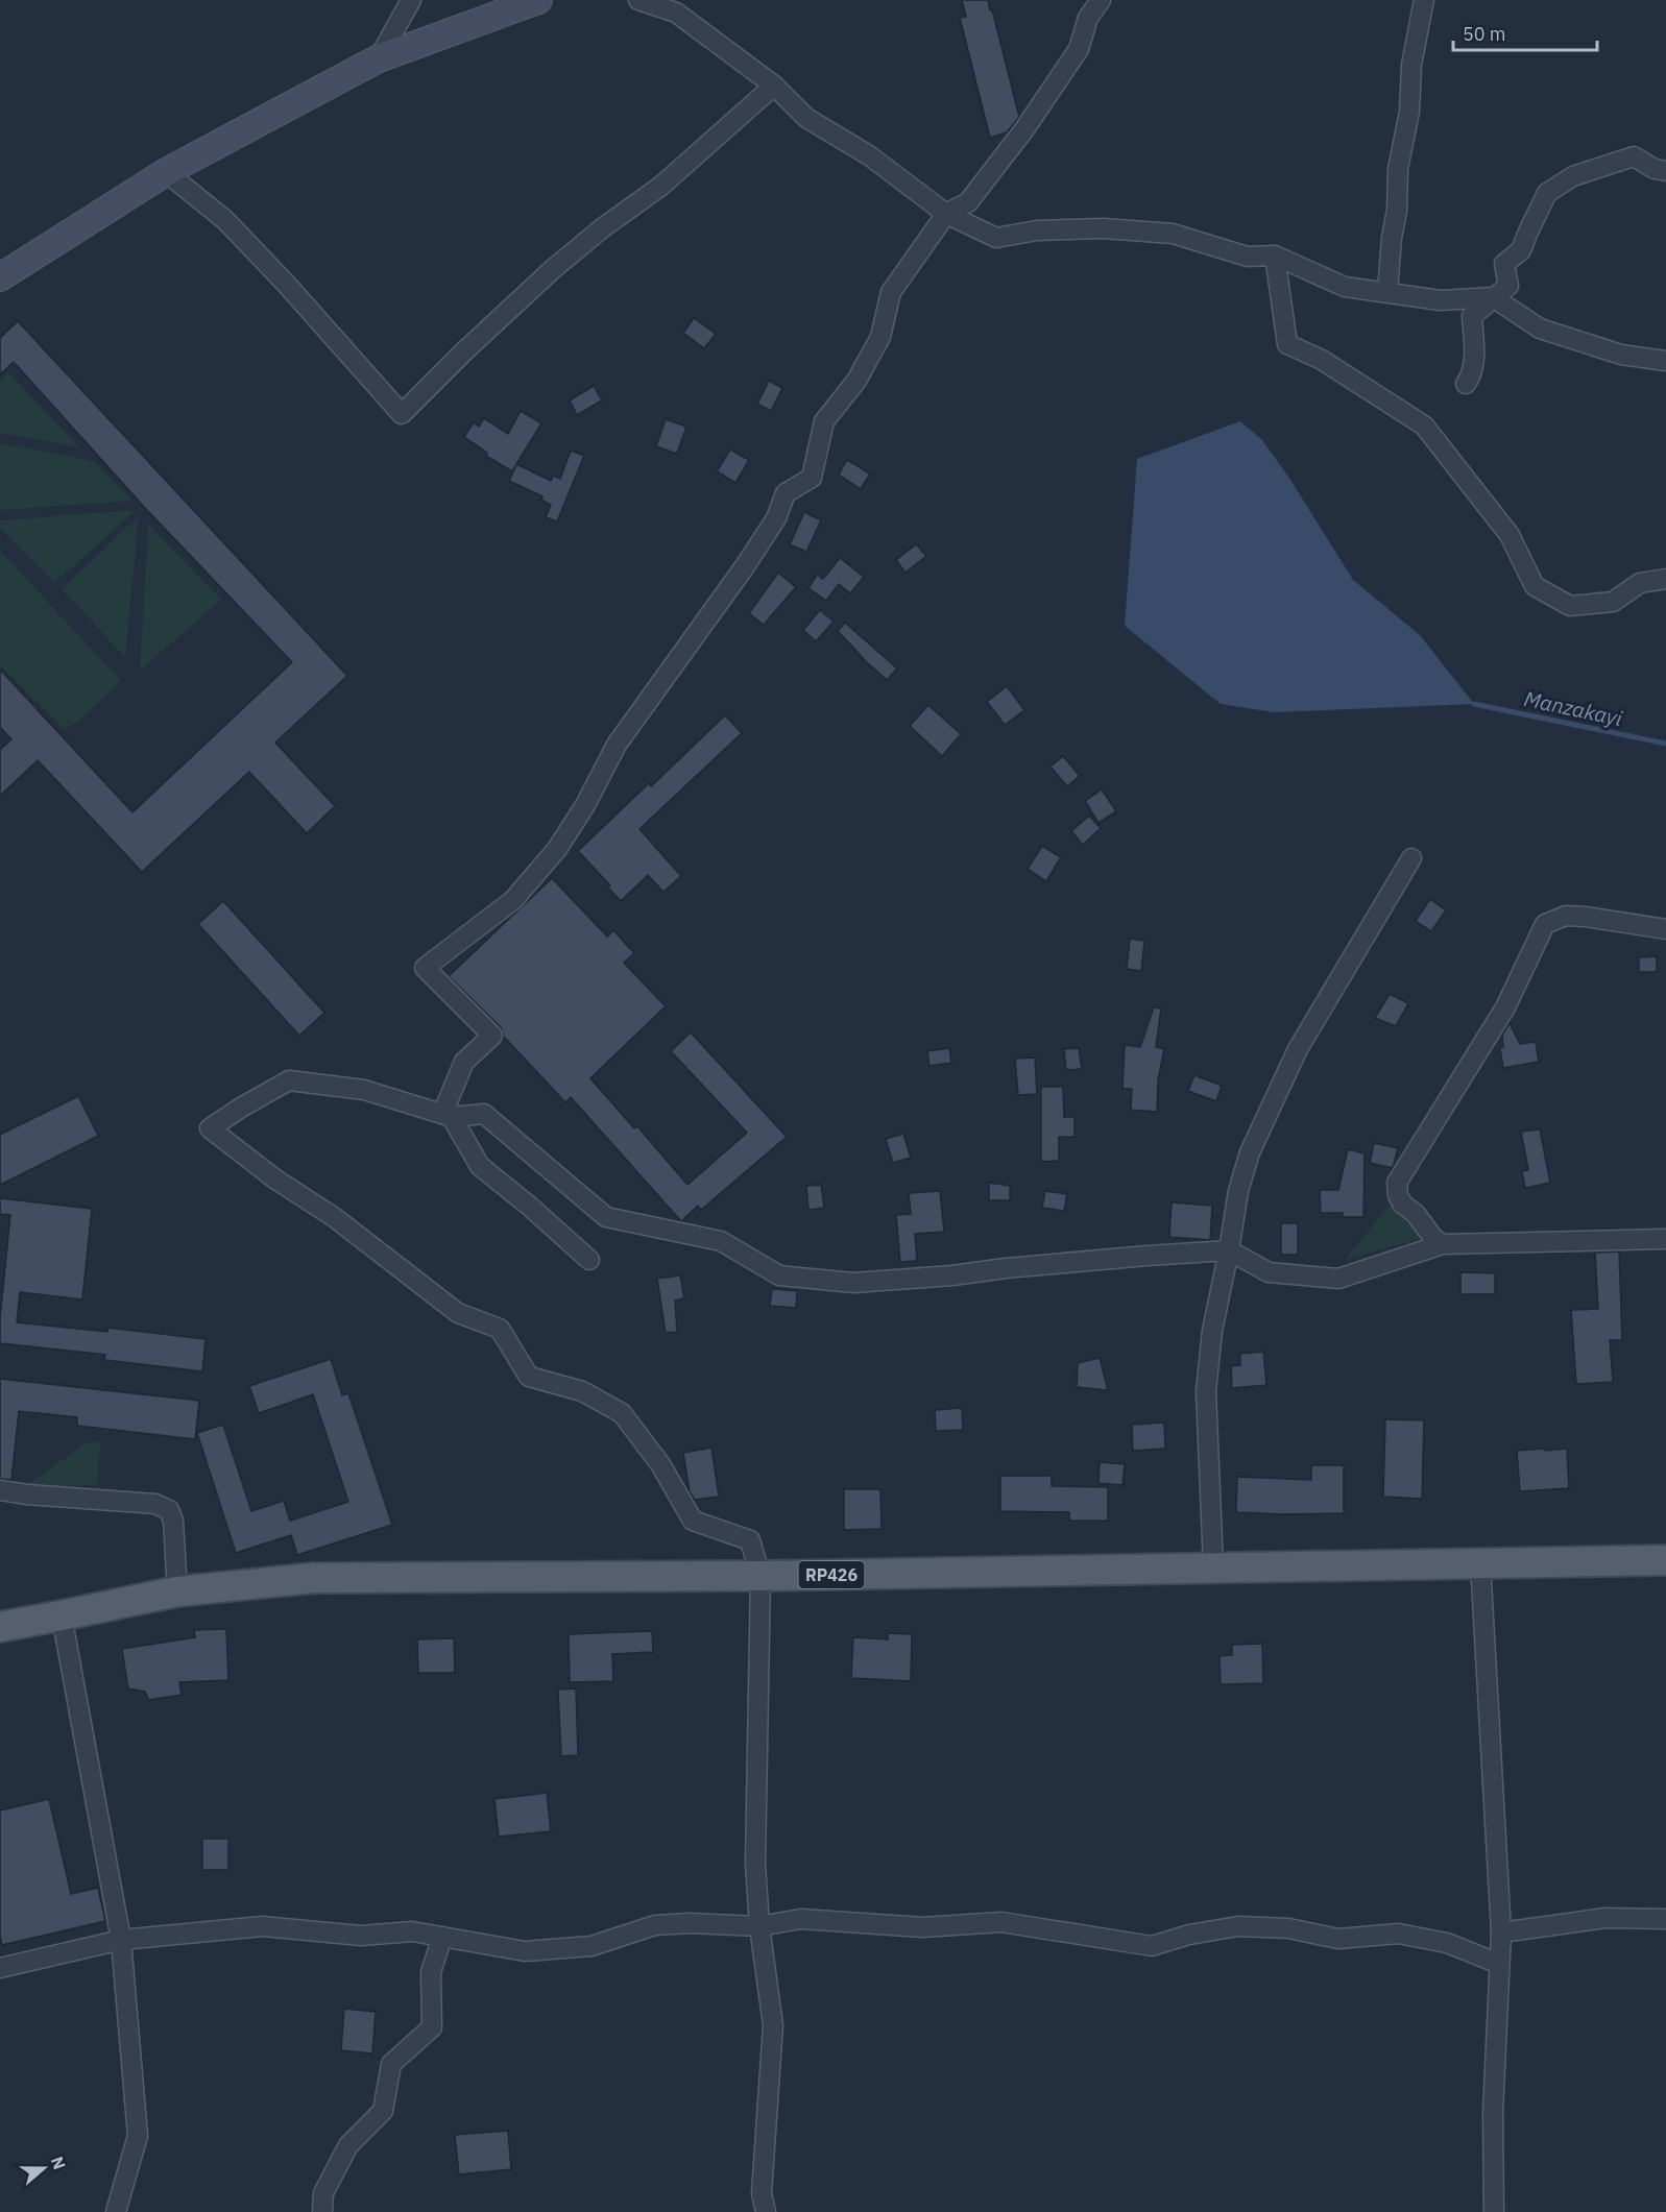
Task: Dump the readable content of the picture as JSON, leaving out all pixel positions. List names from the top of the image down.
{
  "streets": {
    "main road": ["RP426"]
  },
  "water": ["Manzakayi"],
  "scale_bar": "50 m",
  "north": "right"
}
